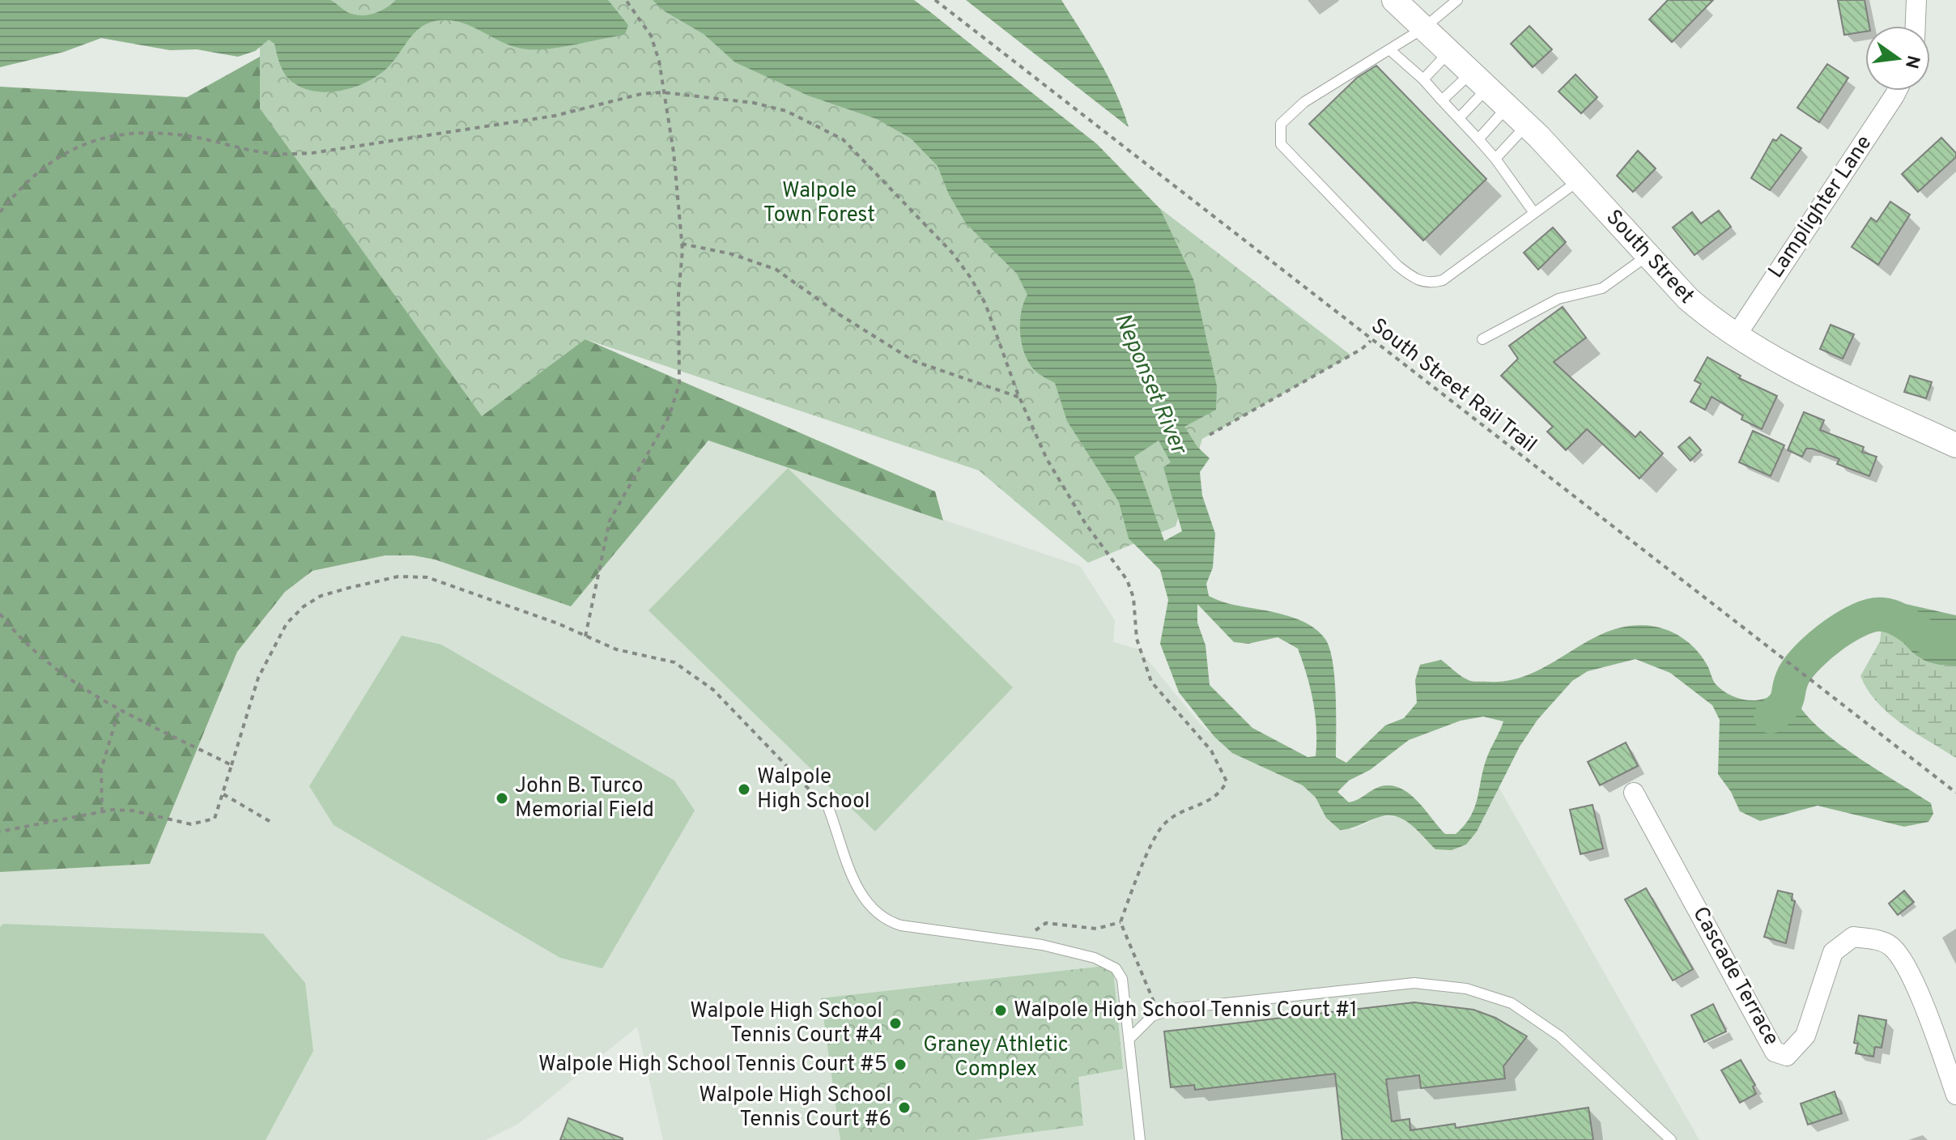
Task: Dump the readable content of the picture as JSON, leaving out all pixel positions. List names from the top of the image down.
{
  "streets": {
    "street": ["Lamplighter Lane", "South Street", "Cascade Terrace"],
    "path": ["South Street Rail Trail"]
  },
  "crossings": [
    ["Lamplighter Lane", "South Street"]
  ],
  "water": ["Neponset River"],
  "parks": ["Walpole Town Forest", "Graney Athletic Complex"],
  "places": [
    "Walpole High School",
    "John B. Turco Memorial Field",
    "Walpole High School Tennis Court #1",
    "Walpole High School Tennis Court #4",
    "Walpole High School Tennis Court #5",
    "Walpole High School Tennis Court #6"
  ],
  "north": "right"
}
